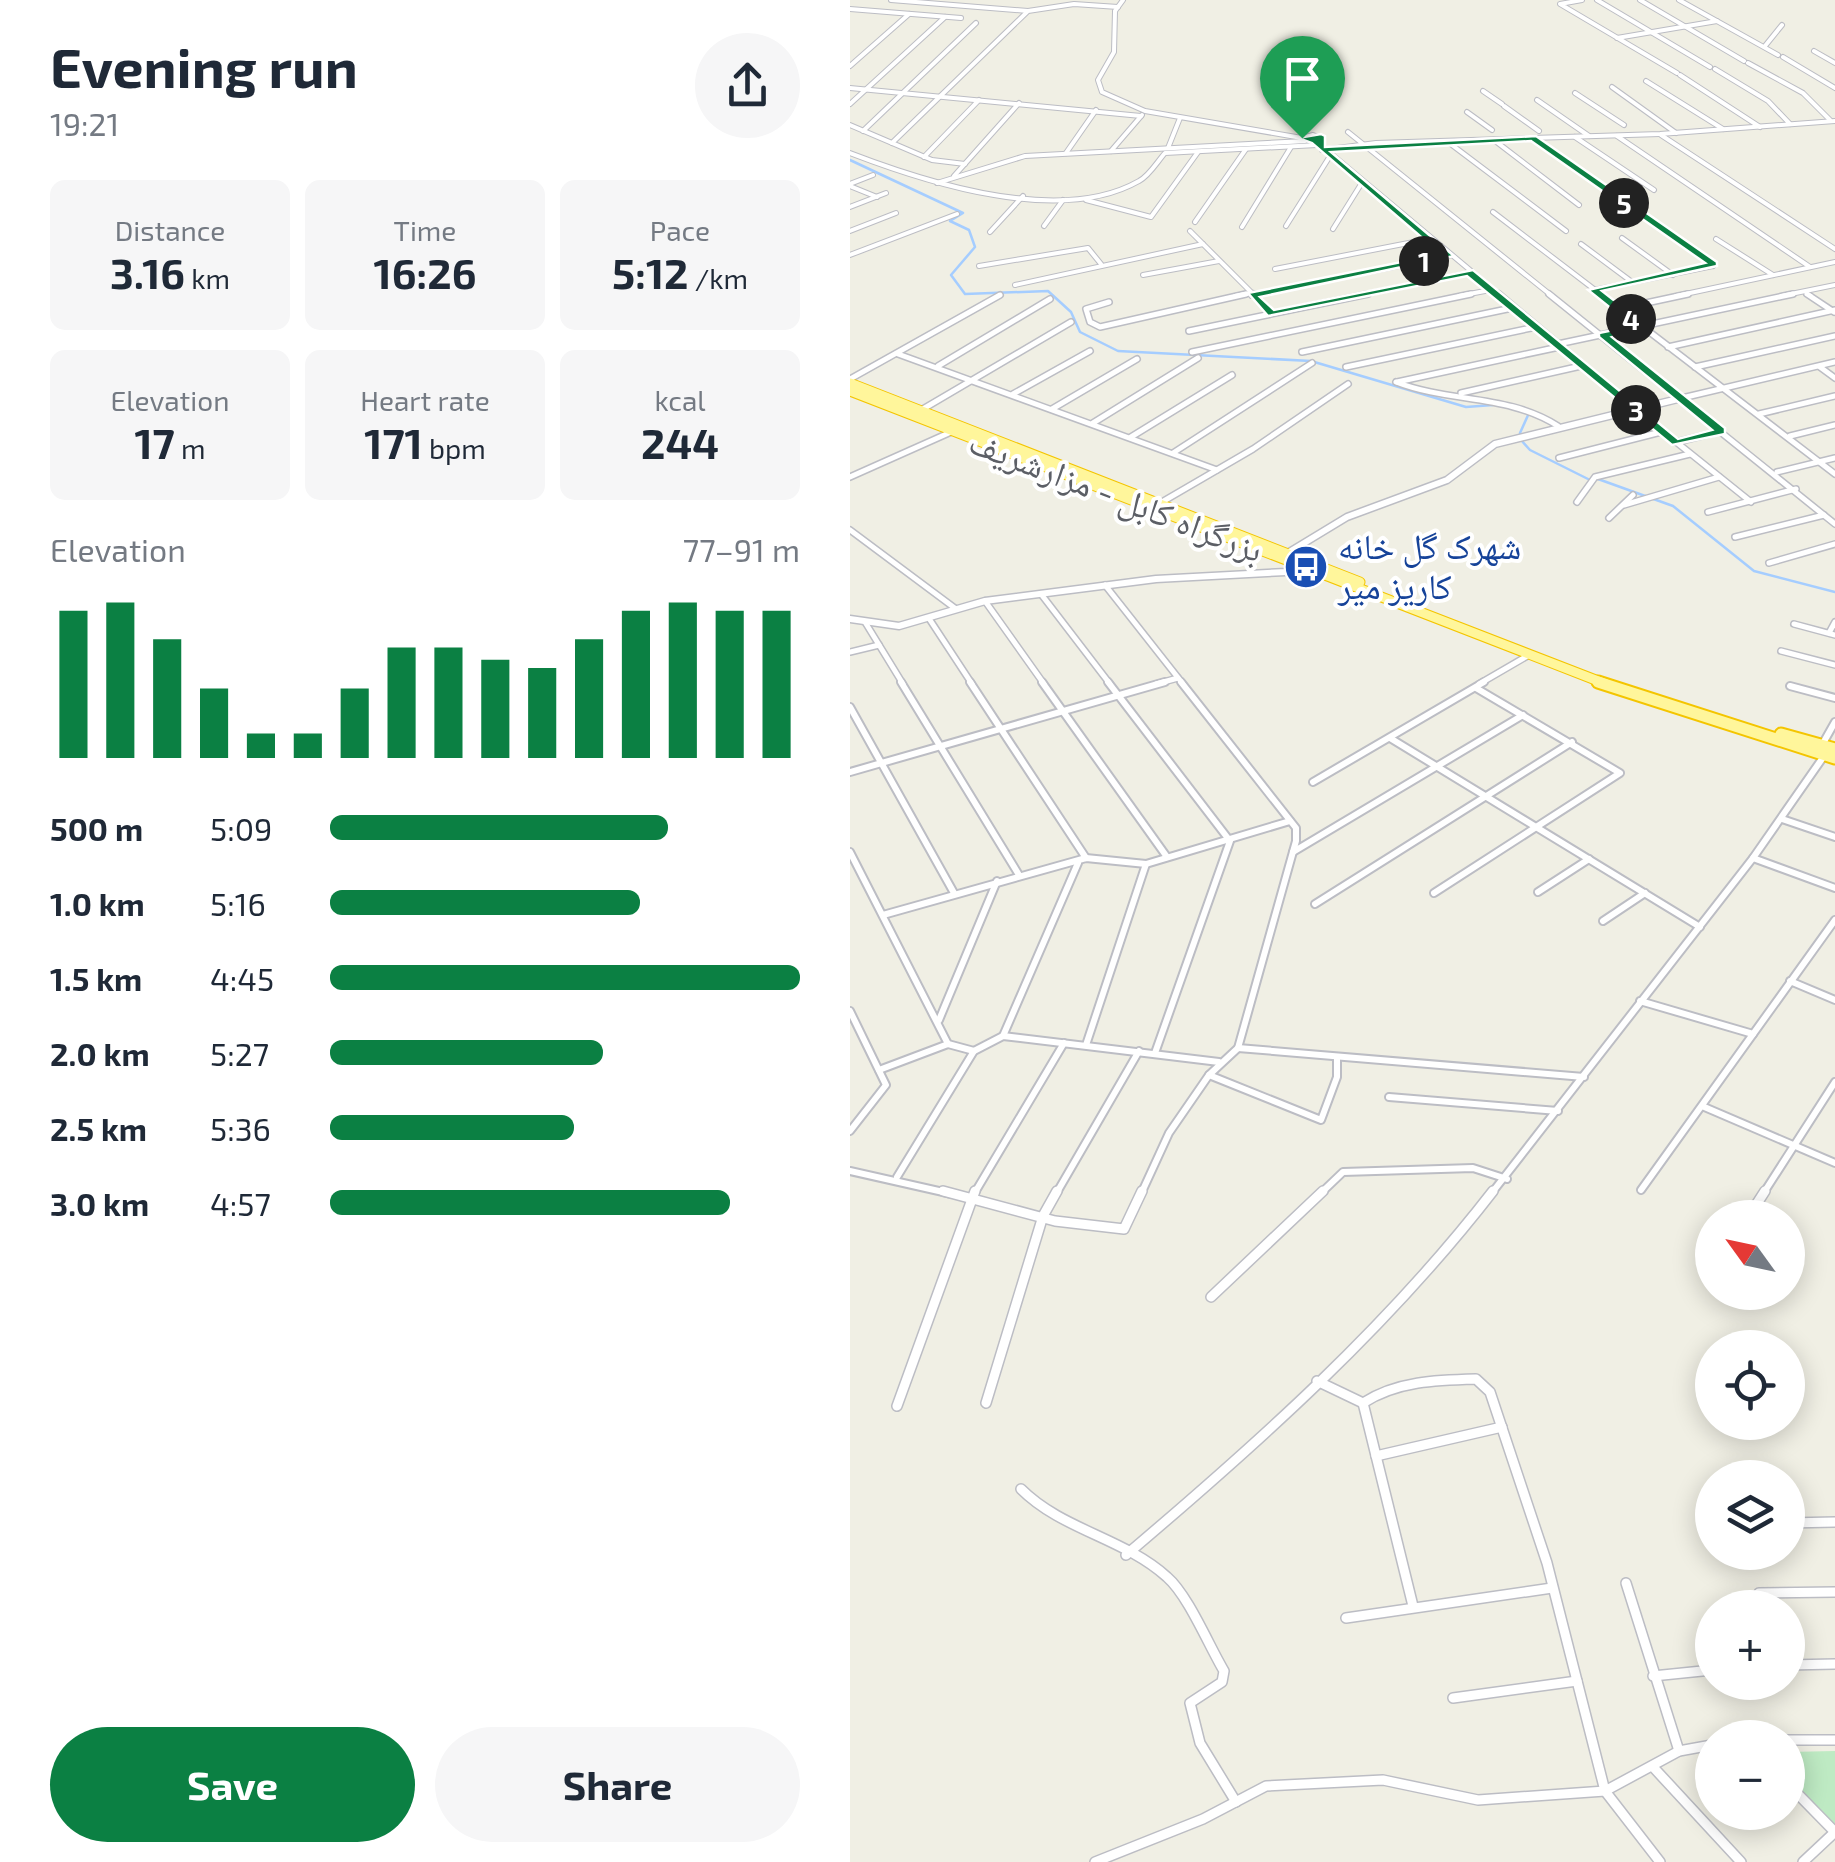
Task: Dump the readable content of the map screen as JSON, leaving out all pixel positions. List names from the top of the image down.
{
  "streets": {
    "highway": ["بزرگراه کابل - مزارشریف"]
  },
  "places": {
    "bus stop": ["شهرک گل خانه کاریز میر"]
  },
  "north": "top left",
  "page": {
    "heading": ["Evening run", "19:21"],
    "stats": [
      ["Distance", "3.16 km"],
      ["Time", "16:26"],
      ["Pace", "5:12 /km"],
      ["Elevation", "17 m"],
      ["Heart rate", "171 bpm"],
      ["kcal", "244"]
    ],
    "pins": [
      "5",
      "1",
      "4",
      "3"
    ],
    "chart": ["Elevation", "77–91 m"],
    "list": [
      {
        "name": "500 m",
        "note": "5:09"
      },
      {
        "name": "1.0 km",
        "note": "5:16"
      },
      {
        "name": "1.5 km",
        "note": "4:45"
      },
      {
        "name": "2.0 km",
        "note": "5:27"
      },
      {
        "name": "2.5 km",
        "note": "5:36"
      },
      {
        "name": "3.0 km",
        "note": "4:57"
      }
    ],
    "map_buttons": ["+", "−"],
    "buttons": ["Save", "Share"]
  }
}
